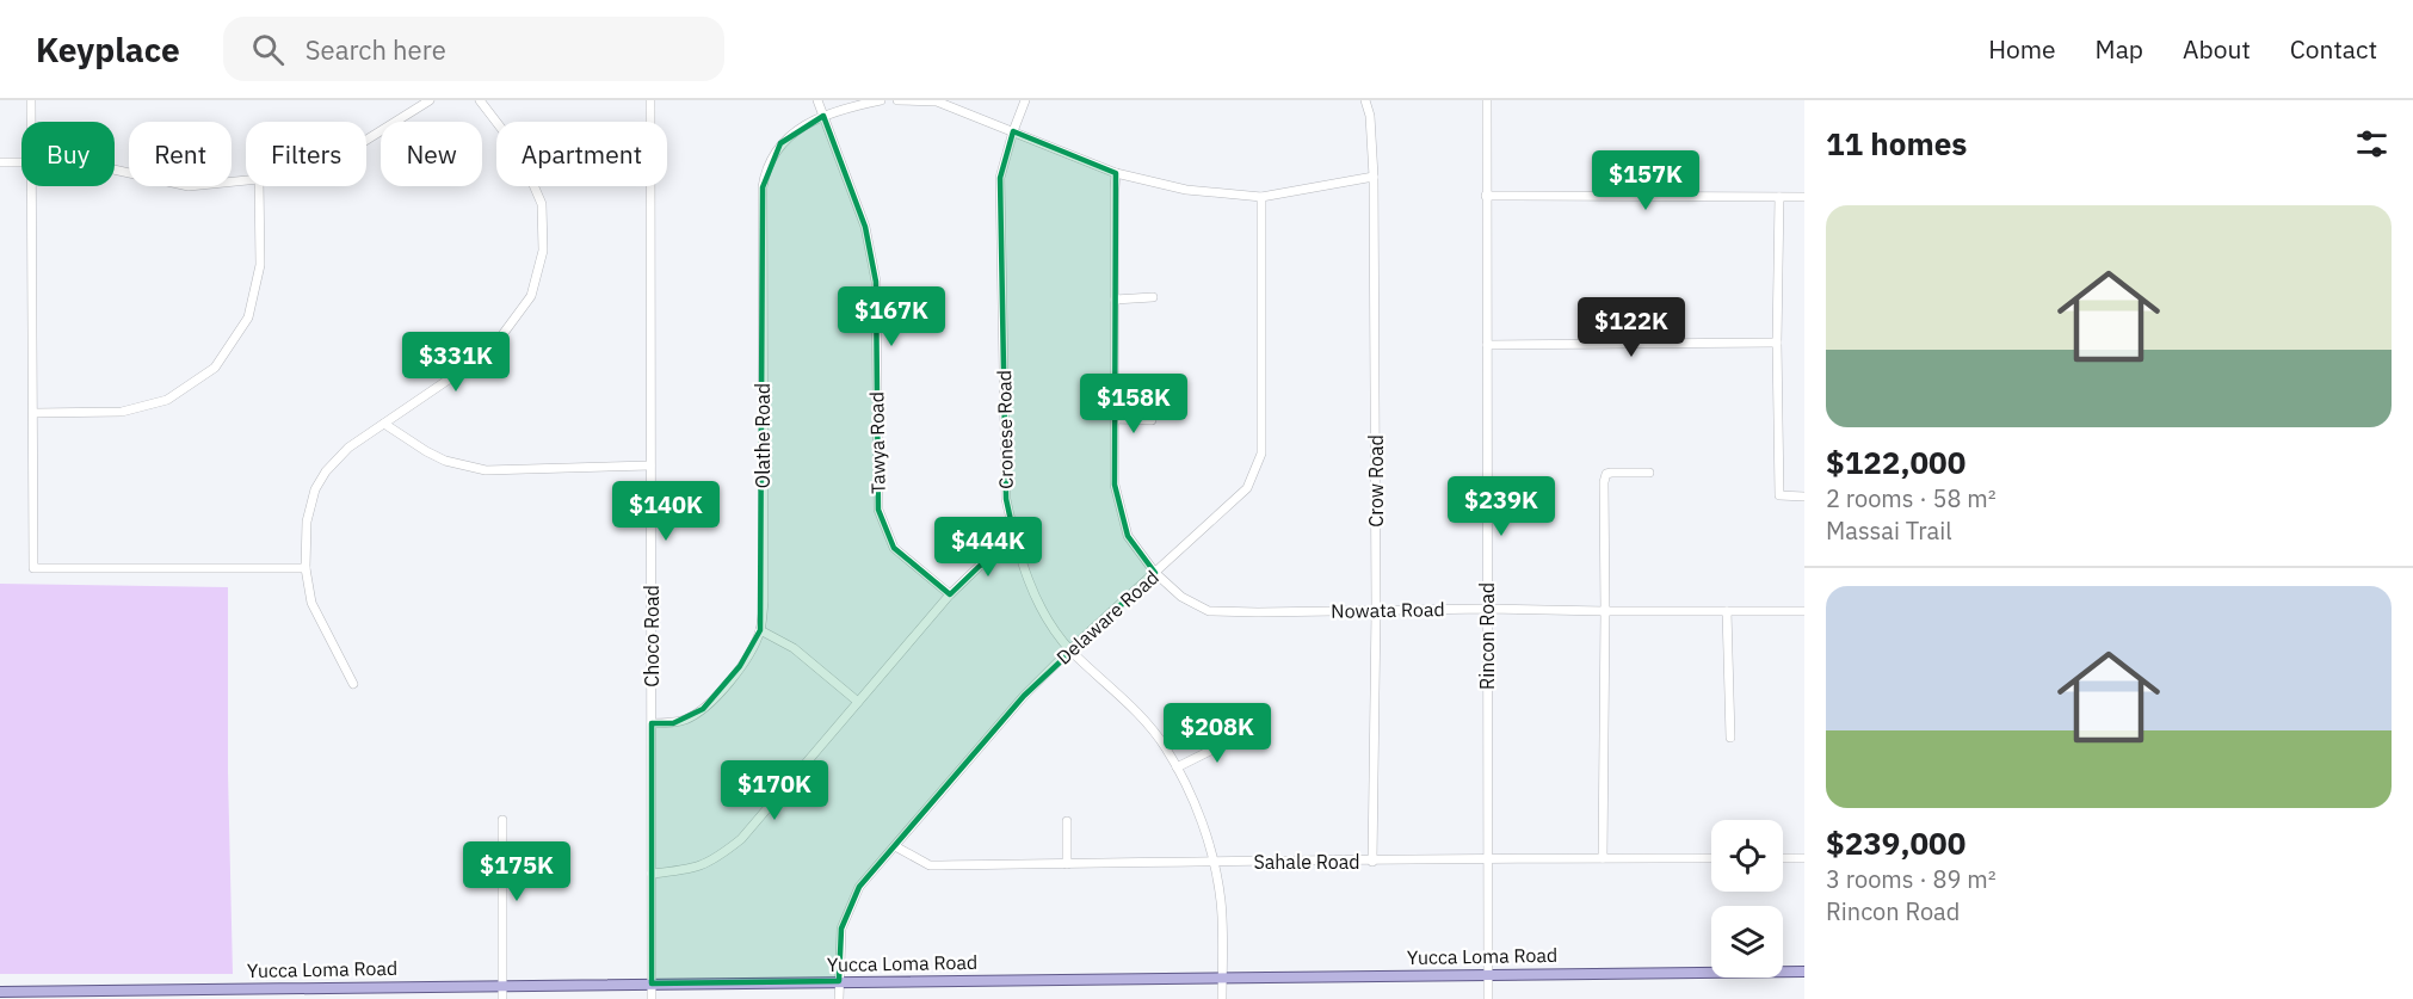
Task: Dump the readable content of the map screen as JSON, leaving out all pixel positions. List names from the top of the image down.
{
  "streets": {
    "main road": ["Yucca Loma Road"],
    "street": [
      "Cronese Road",
      "Olathe Road",
      "Tawya Road",
      "Crow Road",
      "Nowata Road",
      "Delaware Road",
      "Choco Road",
      "Rincon Road",
      "Sahale Road"
    ]
  },
  "crossings": [
    ["Cronese Road", "Delaware Road"],
    ["Cronese Road", "Sahale Road"],
    ["Cronese Road", "Yucca Loma Road"],
    ["Olathe Road", "Tawya Road"],
    ["Olathe Road", "Choco Road"],
    ["Crow Road", "Nowata Road"],
    ["Crow Road", "Sahale Road"],
    ["Nowata Road", "Delaware Road"],
    ["Nowata Road", "Rincon Road"],
    ["Delaware Road", "Sahale Road"],
    ["Delaware Road", "Yucca Loma Road"],
    ["Choco Road", "Yucca Loma Road"],
    ["Rincon Road", "Sahale Road"],
    ["Rincon Road", "Yucca Loma Road"]
  ],
  "page": {
    "header": "Keyplace",
    "search": "Search here",
    "nav": [
      "Home",
      "Map",
      "About",
      "Contact"
    ],
    "heading": "11 homes",
    "chip": [
      "Buy",
      "Rent",
      "Filters",
      "New",
      "Apartment"
    ],
    "price": [
      "$157K",
      "$167K",
      "$122K",
      "$331K",
      "$158K",
      "$239K",
      "$140K",
      "$444K",
      "$208K",
      "$170K",
      "$175K"
    ],
    "list": [
      {
        "name": "$122,000",
        "note": "2 rooms · 58 m² · Massai Trail"
      },
      {
        "name": "$239,000",
        "note": "3 rooms · 89 m² · Rincon Road"
      }
    ]
  }
}
